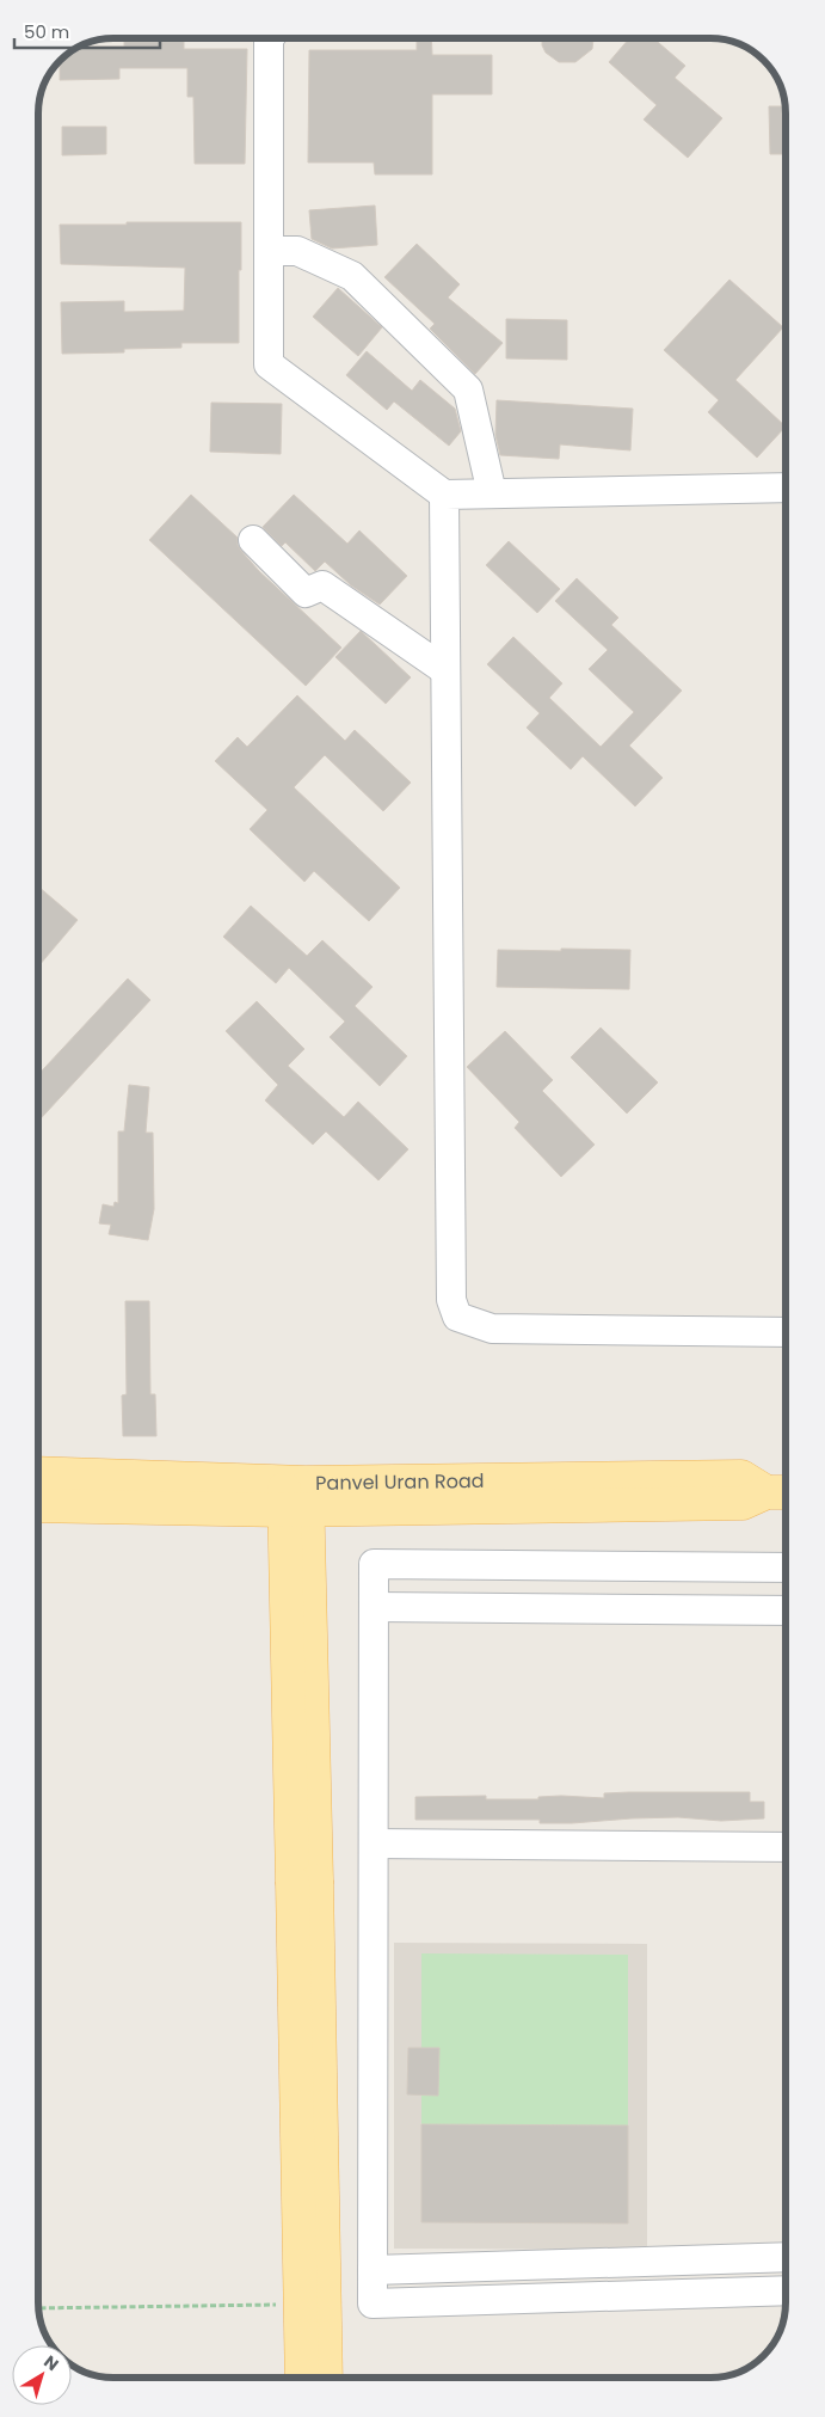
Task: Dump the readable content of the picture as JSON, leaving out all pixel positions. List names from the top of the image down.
{
  "streets": {
    "main road": ["Panvel Uran Road"]
  },
  "scale_bar": "50 m",
  "north": "top right"
}
